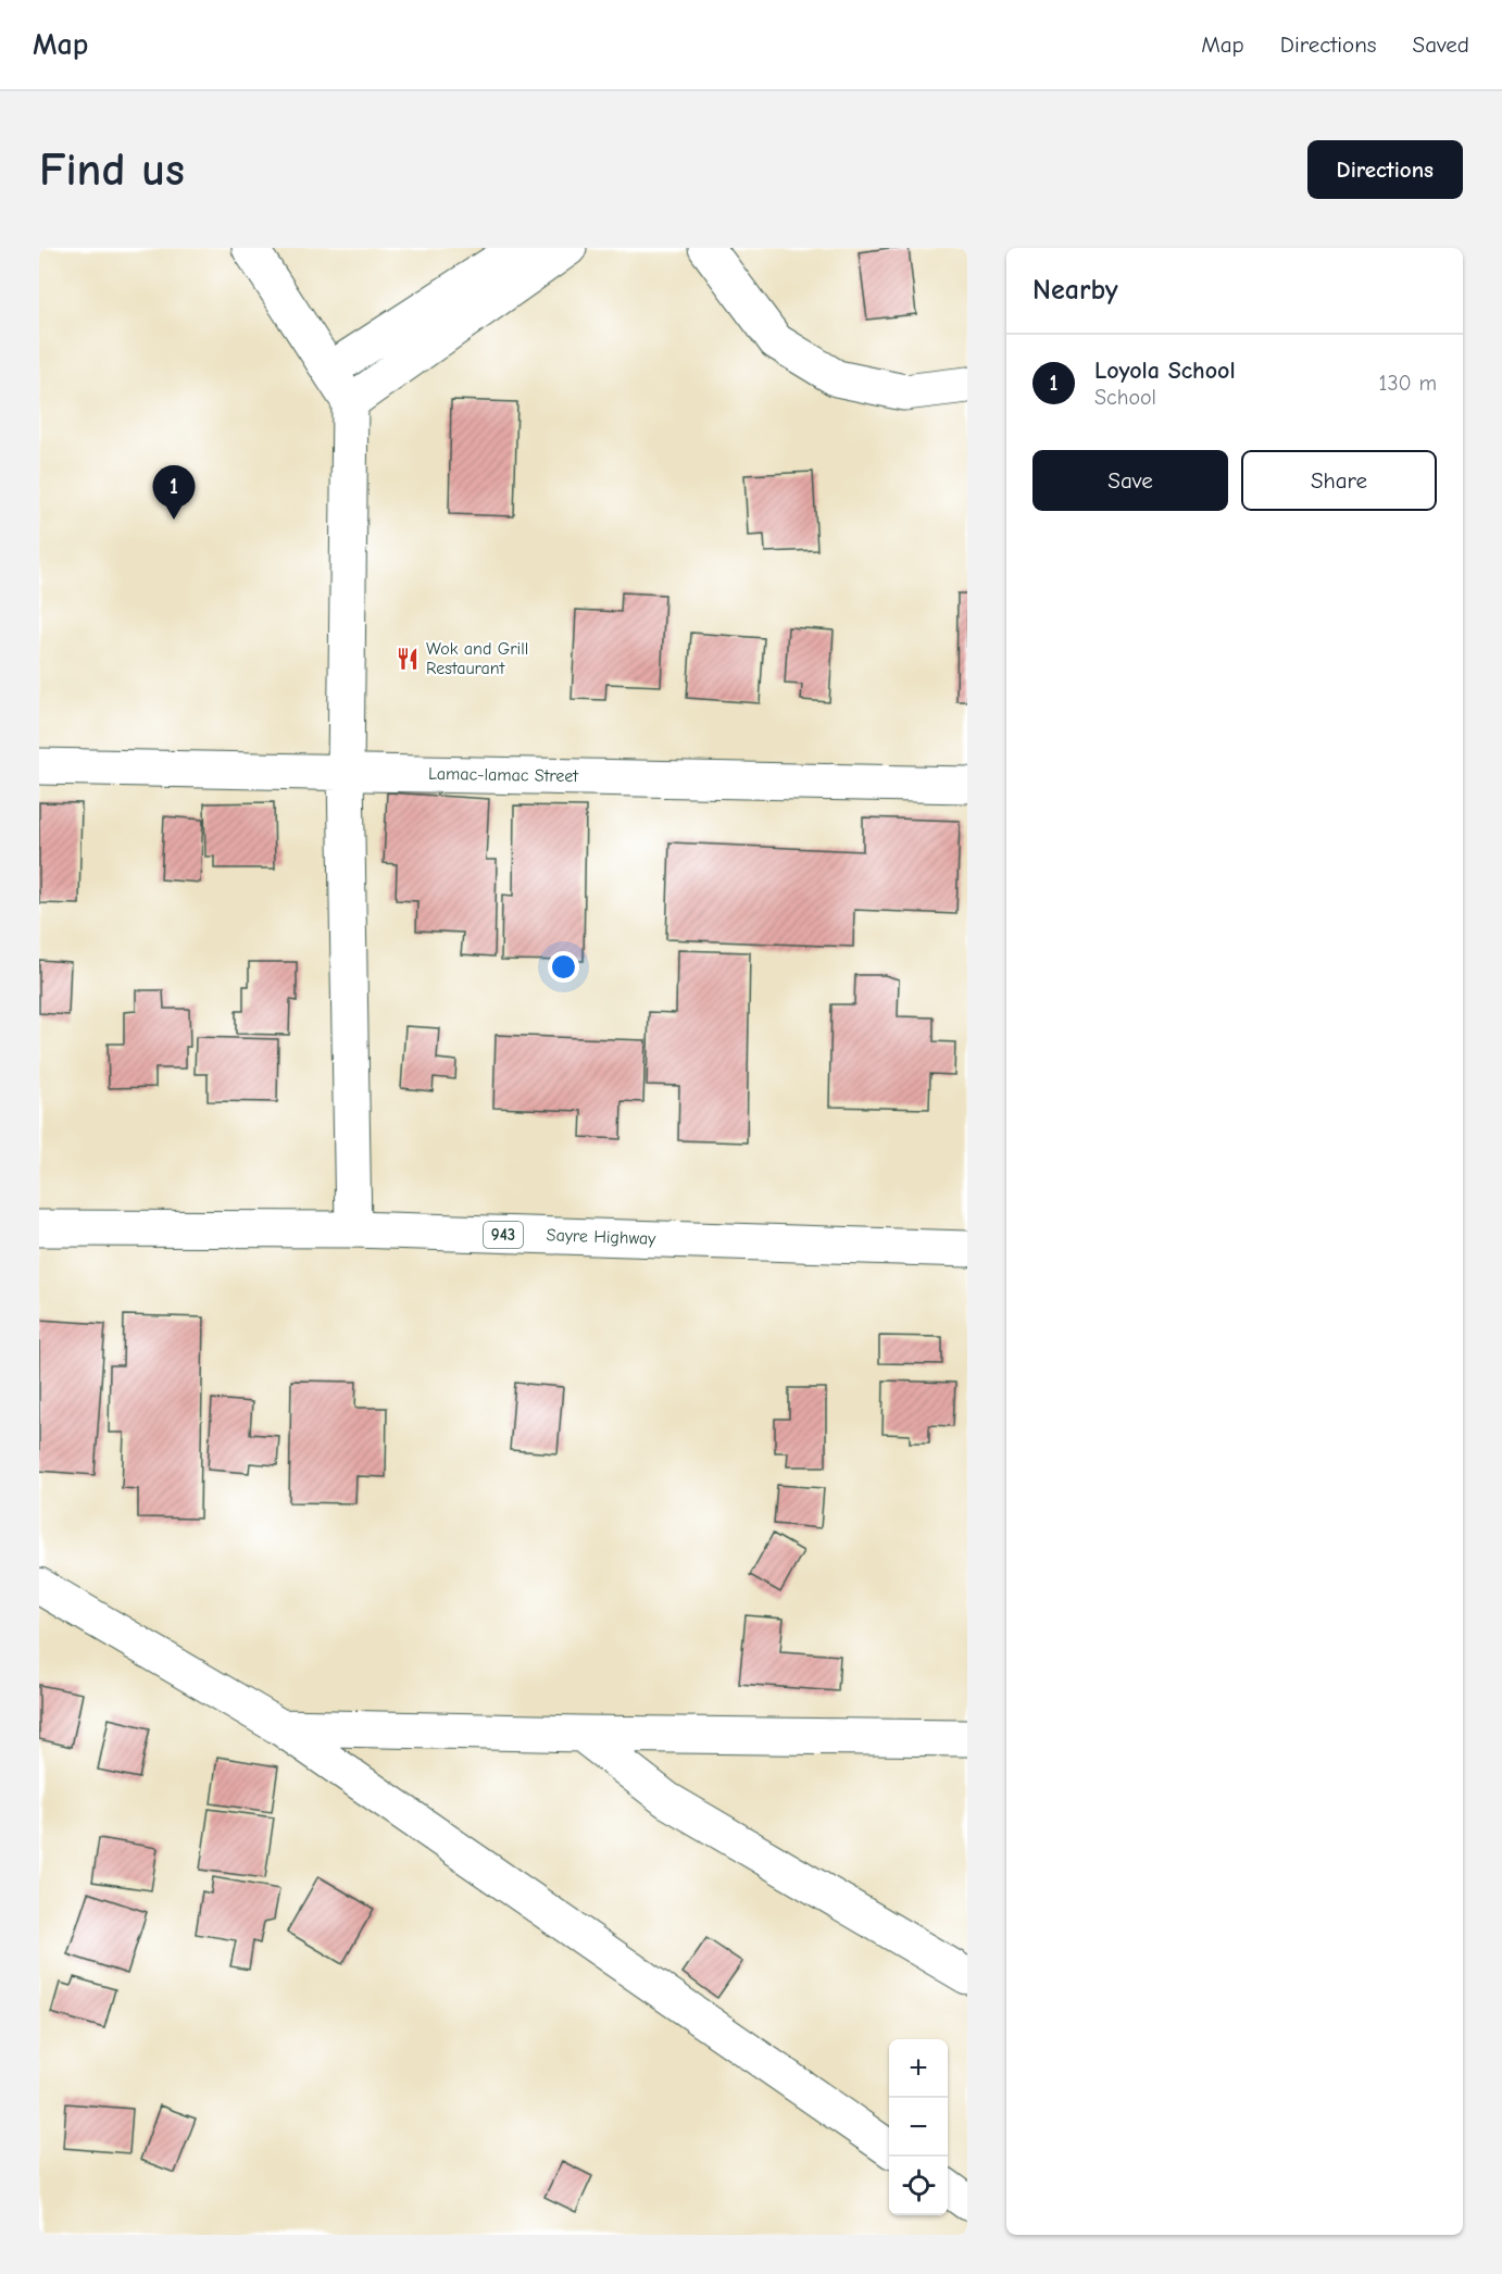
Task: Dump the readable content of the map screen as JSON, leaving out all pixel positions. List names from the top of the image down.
{
  "streets": {
    "main road": ["Lamac-lamac Street", "943", "Sayre Highway"]
  },
  "places": {
    "restaurant": ["Wok and Grill Restaurant"]
  },
  "page": {
    "header": "Map",
    "nav": ["Map", "Directions", "Saved"],
    "buttons": [
      "Directions",
      ["Save", "Share"]
    ],
    "title": "Find us",
    "heading": "Nearby",
    "list": [
      {
        "mark": "1",
        "name": "Loyola School",
        "note": "School",
        "value": "130 m"
      }
    ],
    "pins": "1",
    "map_buttons": ["+", "−"]
  }
}
